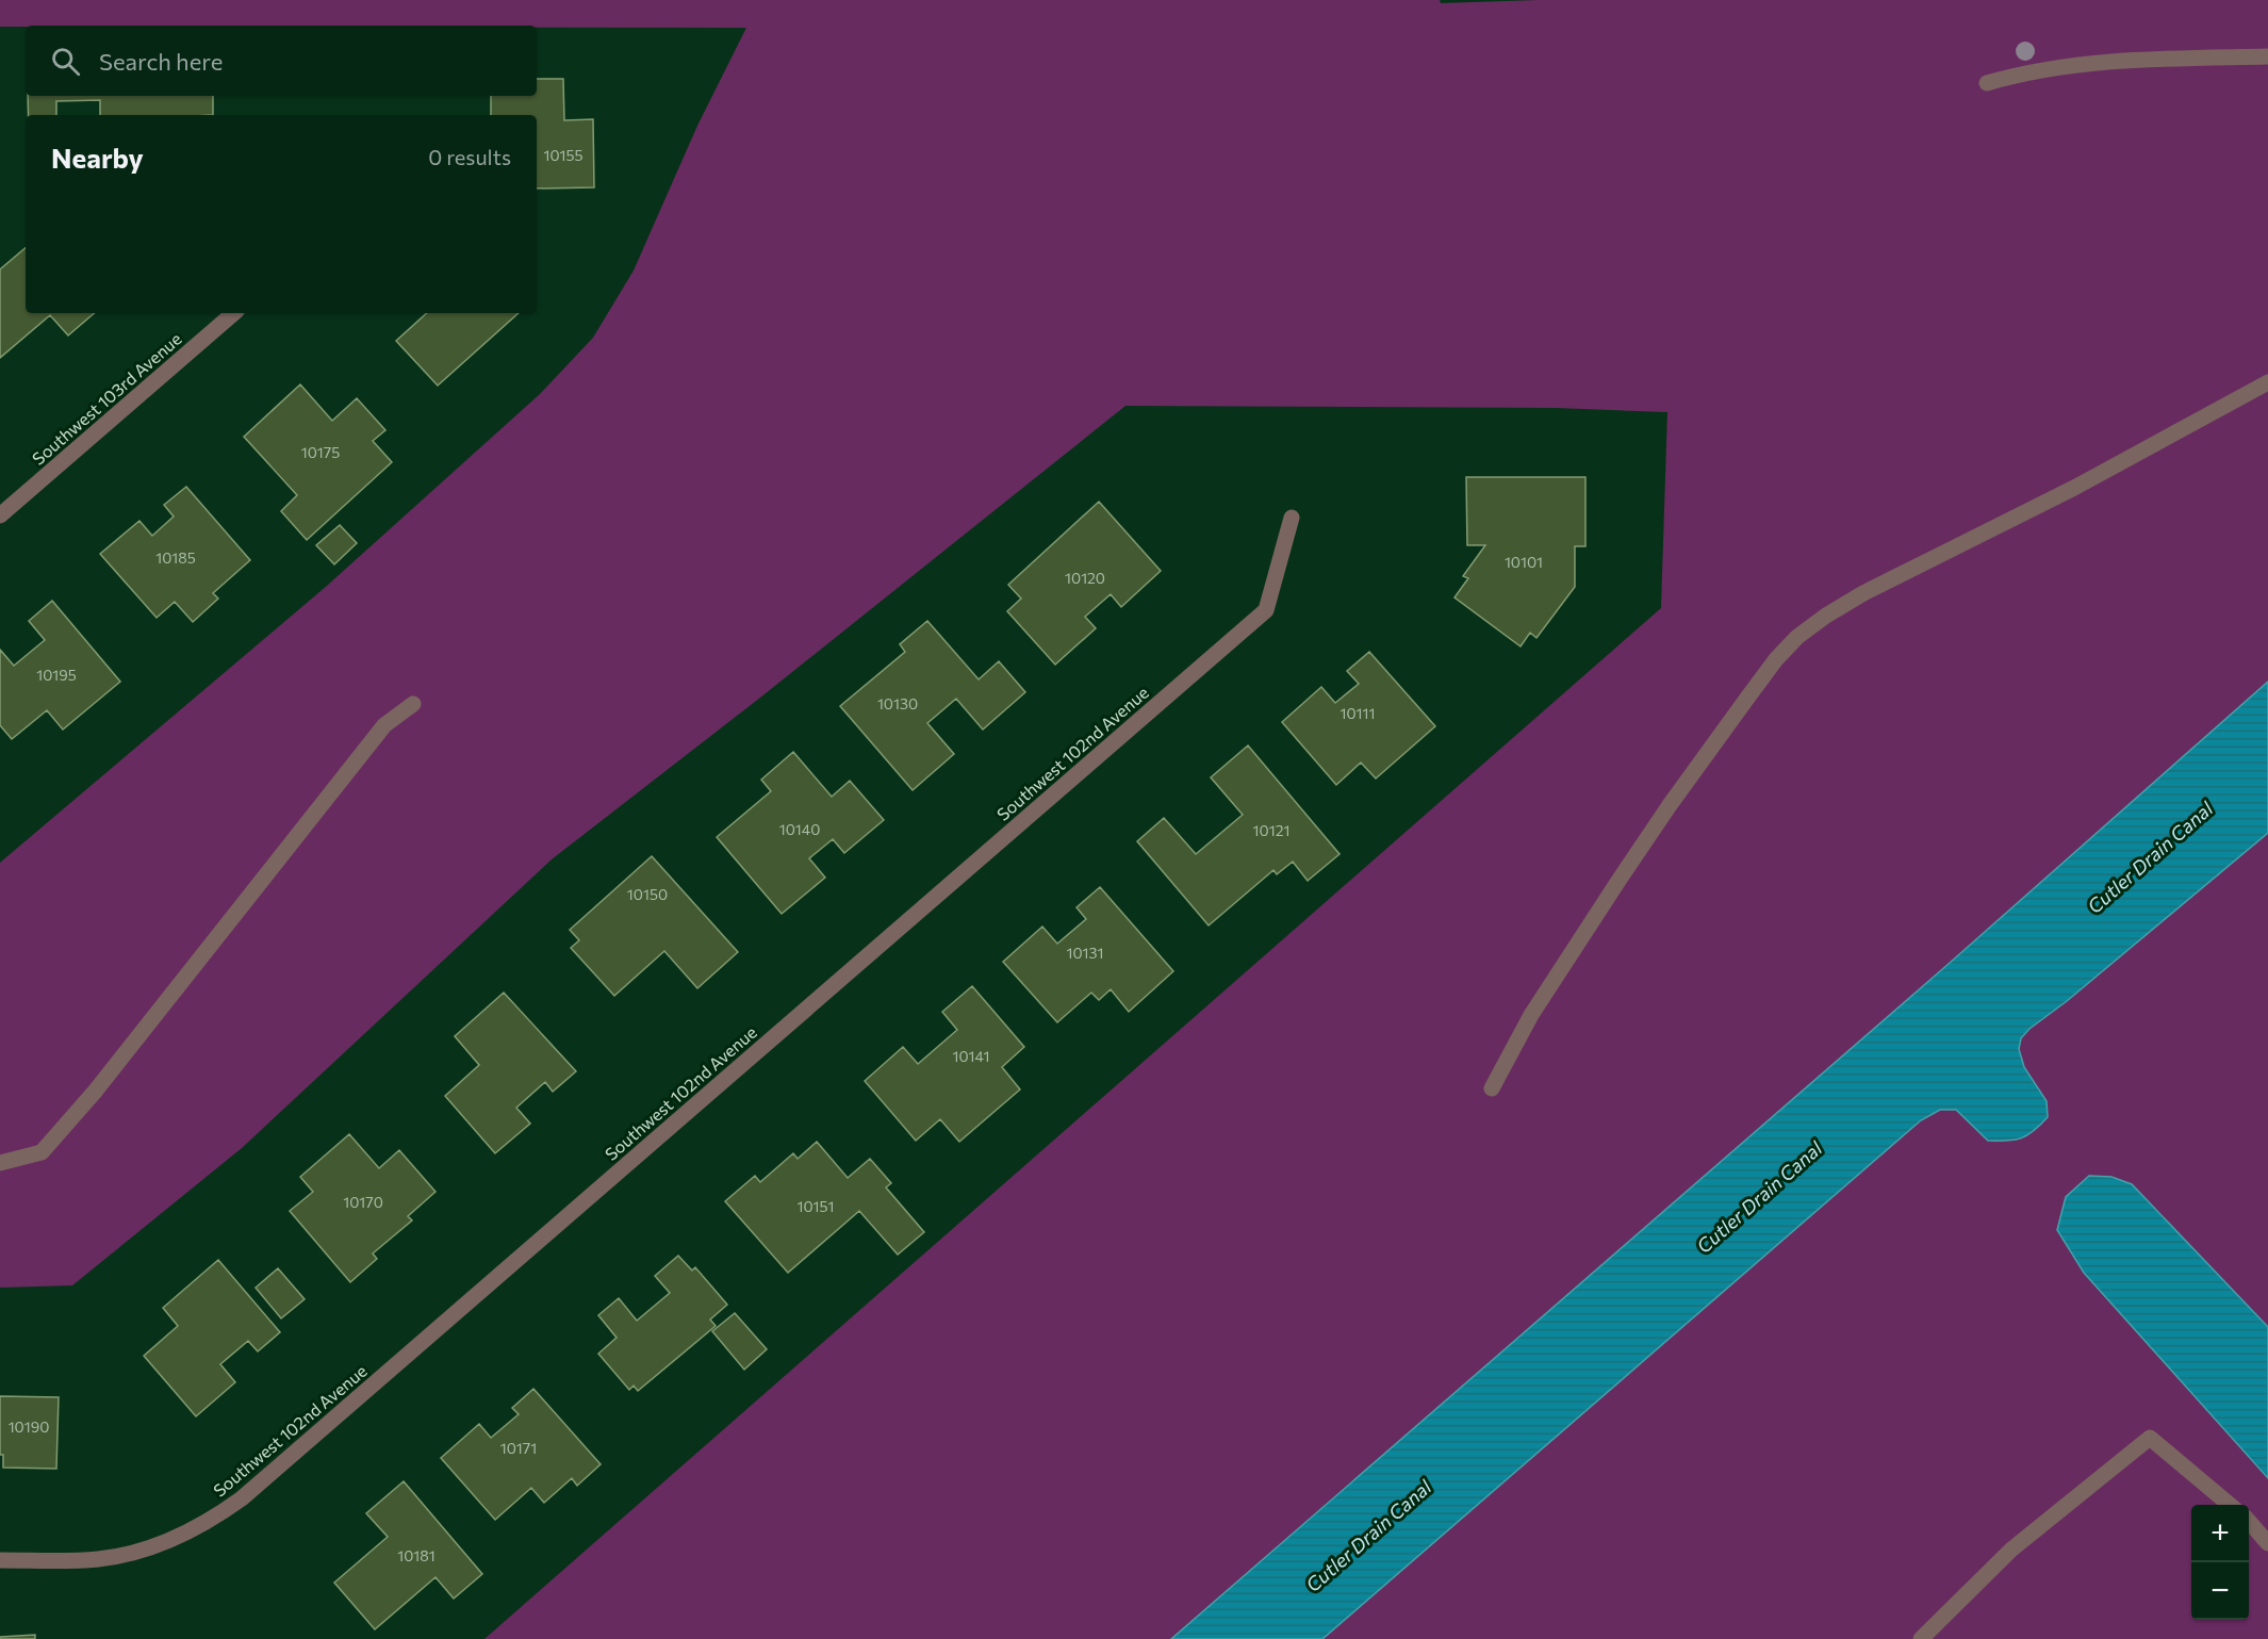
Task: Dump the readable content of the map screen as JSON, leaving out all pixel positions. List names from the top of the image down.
{
  "streets": {
    "street": ["Southwest 103rd Avenue", "Southwest 102nd Avenue"]
  },
  "water": ["Cutler Drain Canal"],
  "house_numbers": [
    "10155",
    "10175",
    "10185",
    "10101",
    "10120",
    "10195",
    "10130",
    "10111",
    "10140",
    "10121",
    "10150",
    "10131",
    "10141",
    "10170",
    "10151",
    "10190",
    "10171",
    "10181"
  ],
  "page": {
    "search": "Search here",
    "heading": ["Nearby", "0 results"],
    "map_buttons": ["+", "−"]
  }
}
